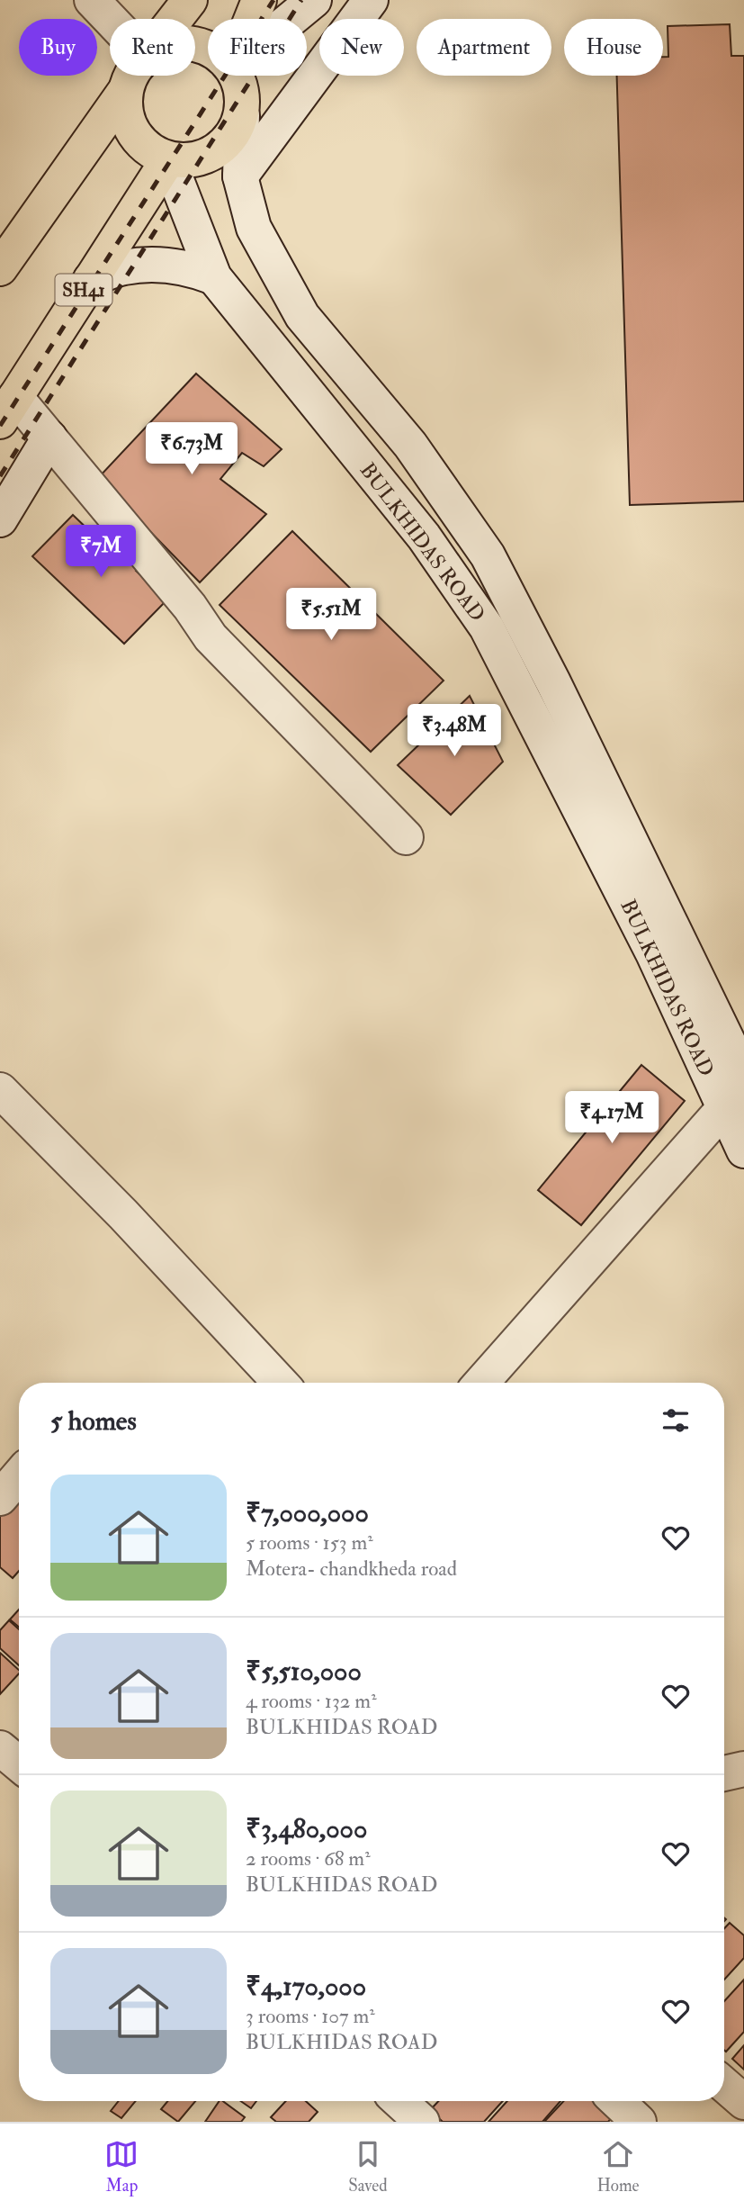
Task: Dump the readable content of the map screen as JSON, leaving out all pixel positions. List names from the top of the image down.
{
  "streets": {
    "main road": ["SH41", "BULKHIDAS ROAD"]
  },
  "crossings": [
    ["SH41", "BULKHIDAS ROAD"]
  ],
  "page": {
    "chip": [
      "Buy",
      "Rent",
      "Filters",
      "New",
      "Apartment",
      "House"
    ],
    "price": [
      "₹6.73M",
      "₹7M",
      "₹5.51M",
      "₹3.48M",
      "₹4.17M"
    ],
    "heading": "5 homes",
    "list": [
      {
        "name": "₹7,000,000",
        "note": "5 rooms · 153 m² · Motera- chandkheda road"
      },
      {
        "name": "₹5,510,000",
        "note": "4 rooms · 132 m² · BULKHIDAS ROAD"
      },
      {
        "name": "₹3,480,000",
        "note": "2 rooms · 68 m² · BULKHIDAS ROAD"
      },
      {
        "name": "₹4,170,000",
        "note": "3 rooms · 107 m² · BULKHIDAS ROAD"
      }
    ],
    "tabs": ["Map", "Saved", "Home"]
  }
}
